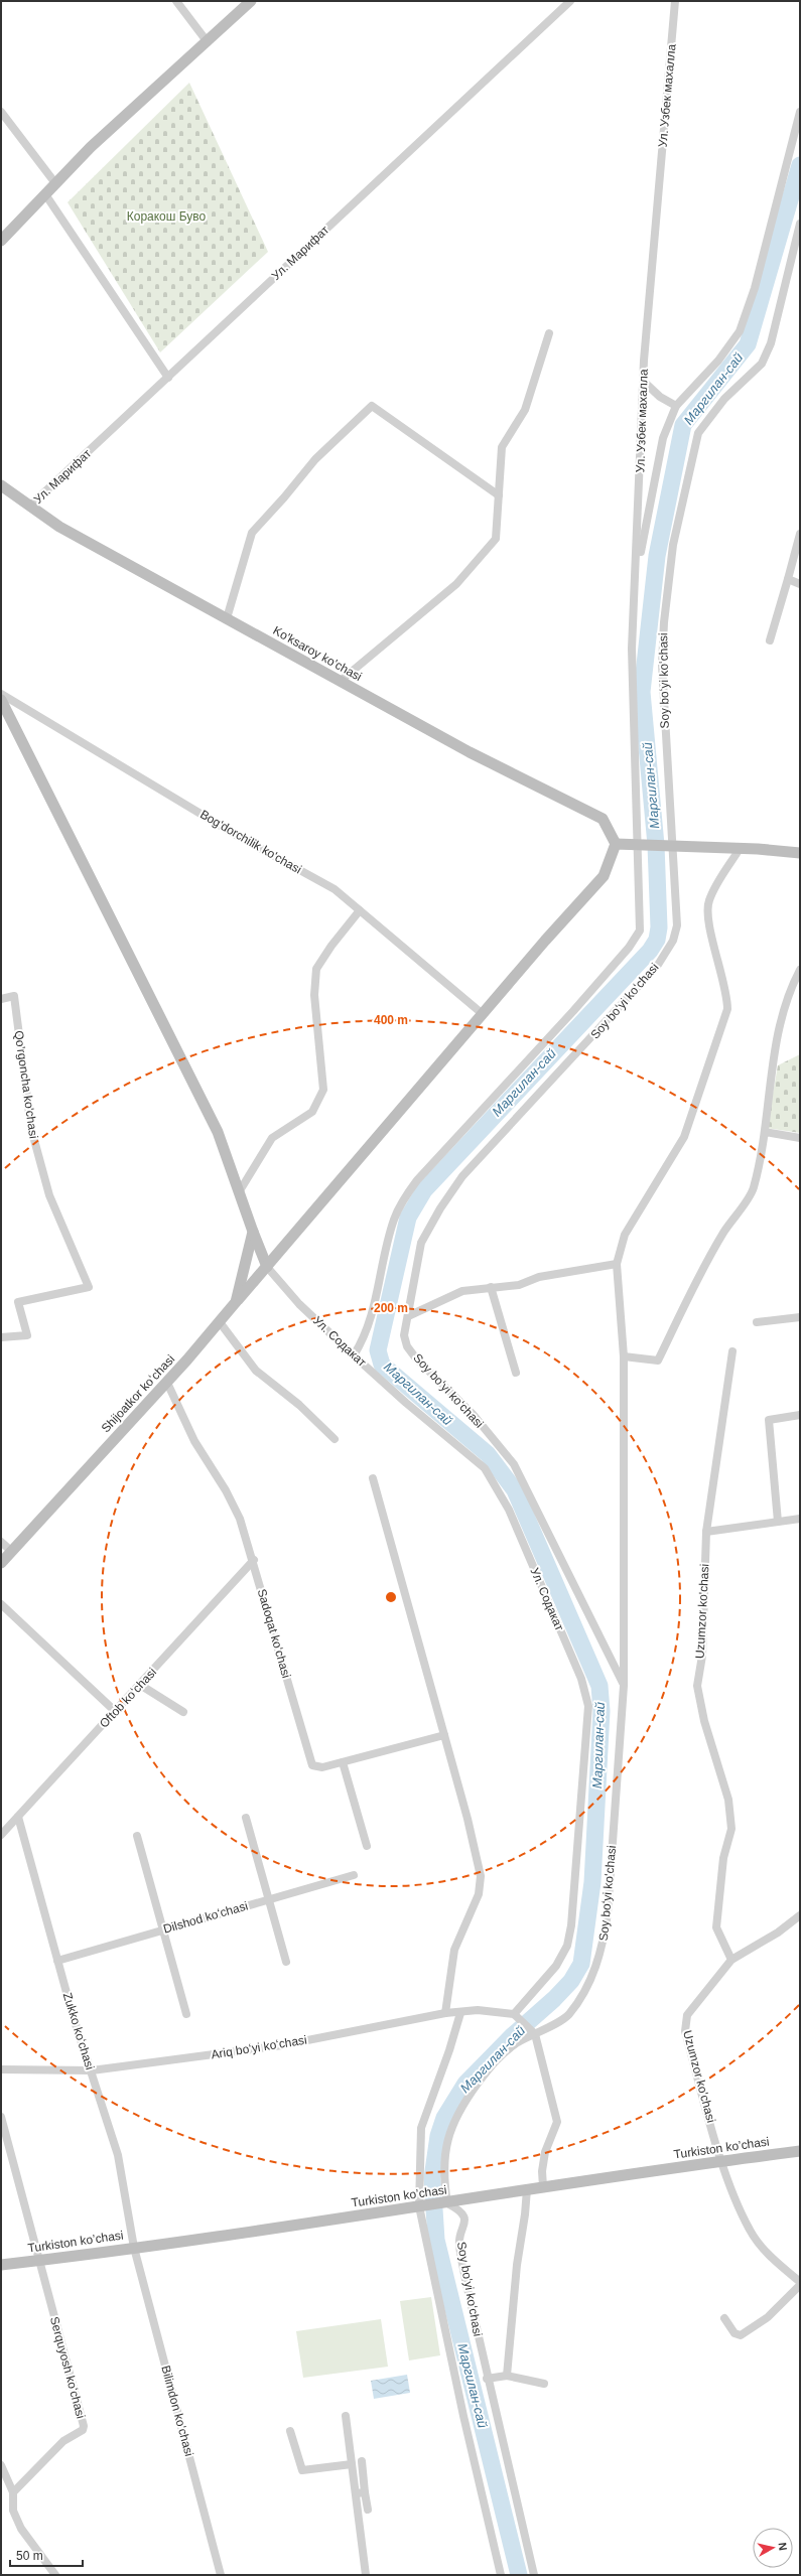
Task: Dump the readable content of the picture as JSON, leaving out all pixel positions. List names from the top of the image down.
{
  "streets": {
    "street": [
      "Ул. Узбек махалла",
      "Ул. Марифат",
      "Ko'ksaroy ko'chasi",
      "Soy boʻyi koʻchasi",
      "Bog'dorchilik ko'chasi",
      "Qo'rgoncha ko'chasi",
      "Ул. Содакат",
      "Shijoatkor koʻchasi",
      "Uzumzor ko'chasi",
      "Sadoqat koʻchasi",
      "Oftob koʻchasi",
      "Dilshod koʻchasi",
      "Zukko koʻchasi",
      "Ariq boʻyi koʻchasi",
      "Turkiston ko’chasi",
      "Serquyosh koʻchasi",
      "Bilimdon koʻchasi"
    ]
  },
  "crossings": [
    ["Ул. Узбек махалла", "Ул. Содакат"],
    ["Ул. Марифат", "Ko'ksaroy ko'chasi"],
    ["Soy boʻyi koʻchasi", "Turkiston ko’chasi"],
    ["Ул. Содакат", "Ariq boʻyi koʻchasi"],
    ["Shijoatkor koʻchasi", "Sadoqat koʻchasi"],
    ["Uzumzor ko'chasi", "Turkiston ko’chasi"],
    ["Sadoqat koʻchasi", "Oftob koʻchasi"],
    ["Oftob koʻchasi", "Zukko koʻchasi"],
    ["Dilshod koʻchasi", "Zukko koʻchasi"],
    ["Zukko koʻchasi", "Ariq boʻyi koʻchasi"],
    ["Zukko koʻchasi", "Turkiston ko’chasi"],
    ["Zukko koʻchasi", "Bilimdon koʻchasi"],
    ["Turkiston ko’chasi", "Serquyosh koʻchasi"],
    ["Turkiston ko’chasi", "Bilimdon koʻchasi"]
  ],
  "water": ["Маргилан-сай"],
  "parks": ["Коракош Буво"],
  "scale_bar": "50 m",
  "north": "right",
  "rings": ["400 m", "200 m"]
}
